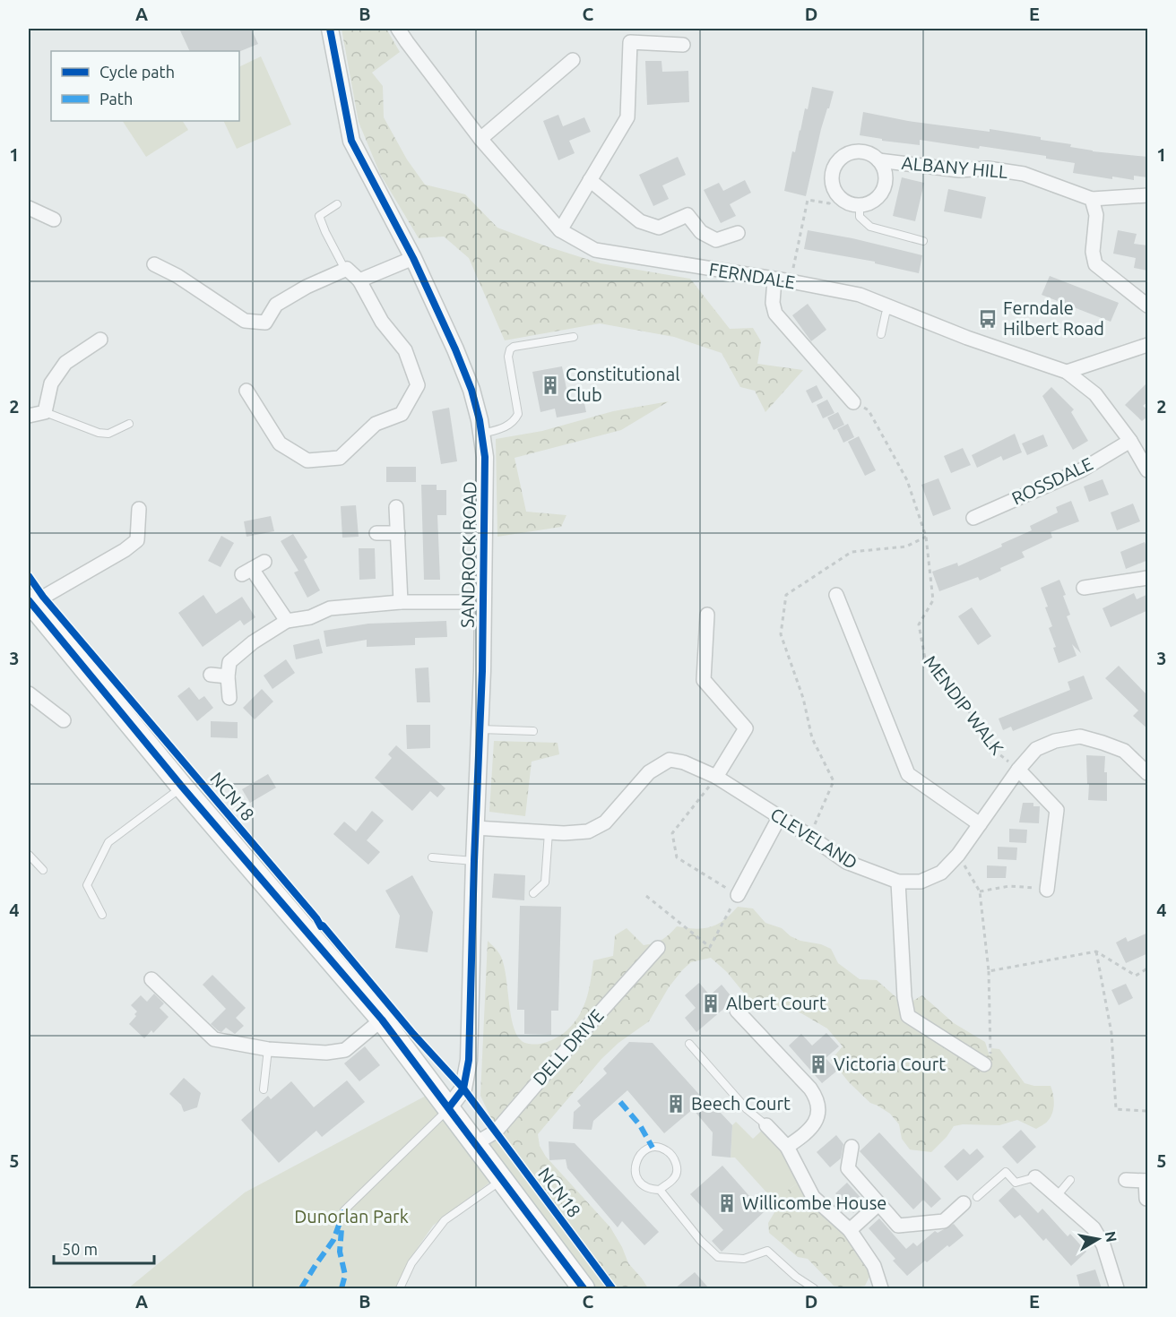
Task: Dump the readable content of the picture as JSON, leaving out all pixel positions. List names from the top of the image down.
{
  "streets": {
    "street": [
      "ALBANY HILL",
      "FERNDALE",
      "ROSSDALE",
      "SANDROCK ROAD",
      "CLEVELAND",
      "DELL DRIVE"
    ],
    "path": ["MENDIP WALK"],
    "cycle path": ["NCN18"]
  },
  "crossings": [
    ["FERNDALE", "ROSSDALE"],
    ["SANDROCK ROAD", "CLEVELAND"],
    ["MENDIP WALK", "CLEVELAND"]
  ],
  "parks": ["Dunorlan Park"],
  "places": {
    "bus stop": ["Ferndale Hilbert Road"],
    "building": [
      "Constitutional Club",
      "Albert Court",
      "Victoria Court",
      "Beech Court",
      "Willicombe House"
    ]
  },
  "legend": ["Cycle path", "Path"],
  "scale_bar": "50 m",
  "north": "right",
  "grid": {
    "columns": [
      "A",
      "B",
      "C",
      "D",
      "E"
    ],
    "rows": [
      "1",
      "2",
      "3",
      "4",
      "5"
    ]
  }
}
